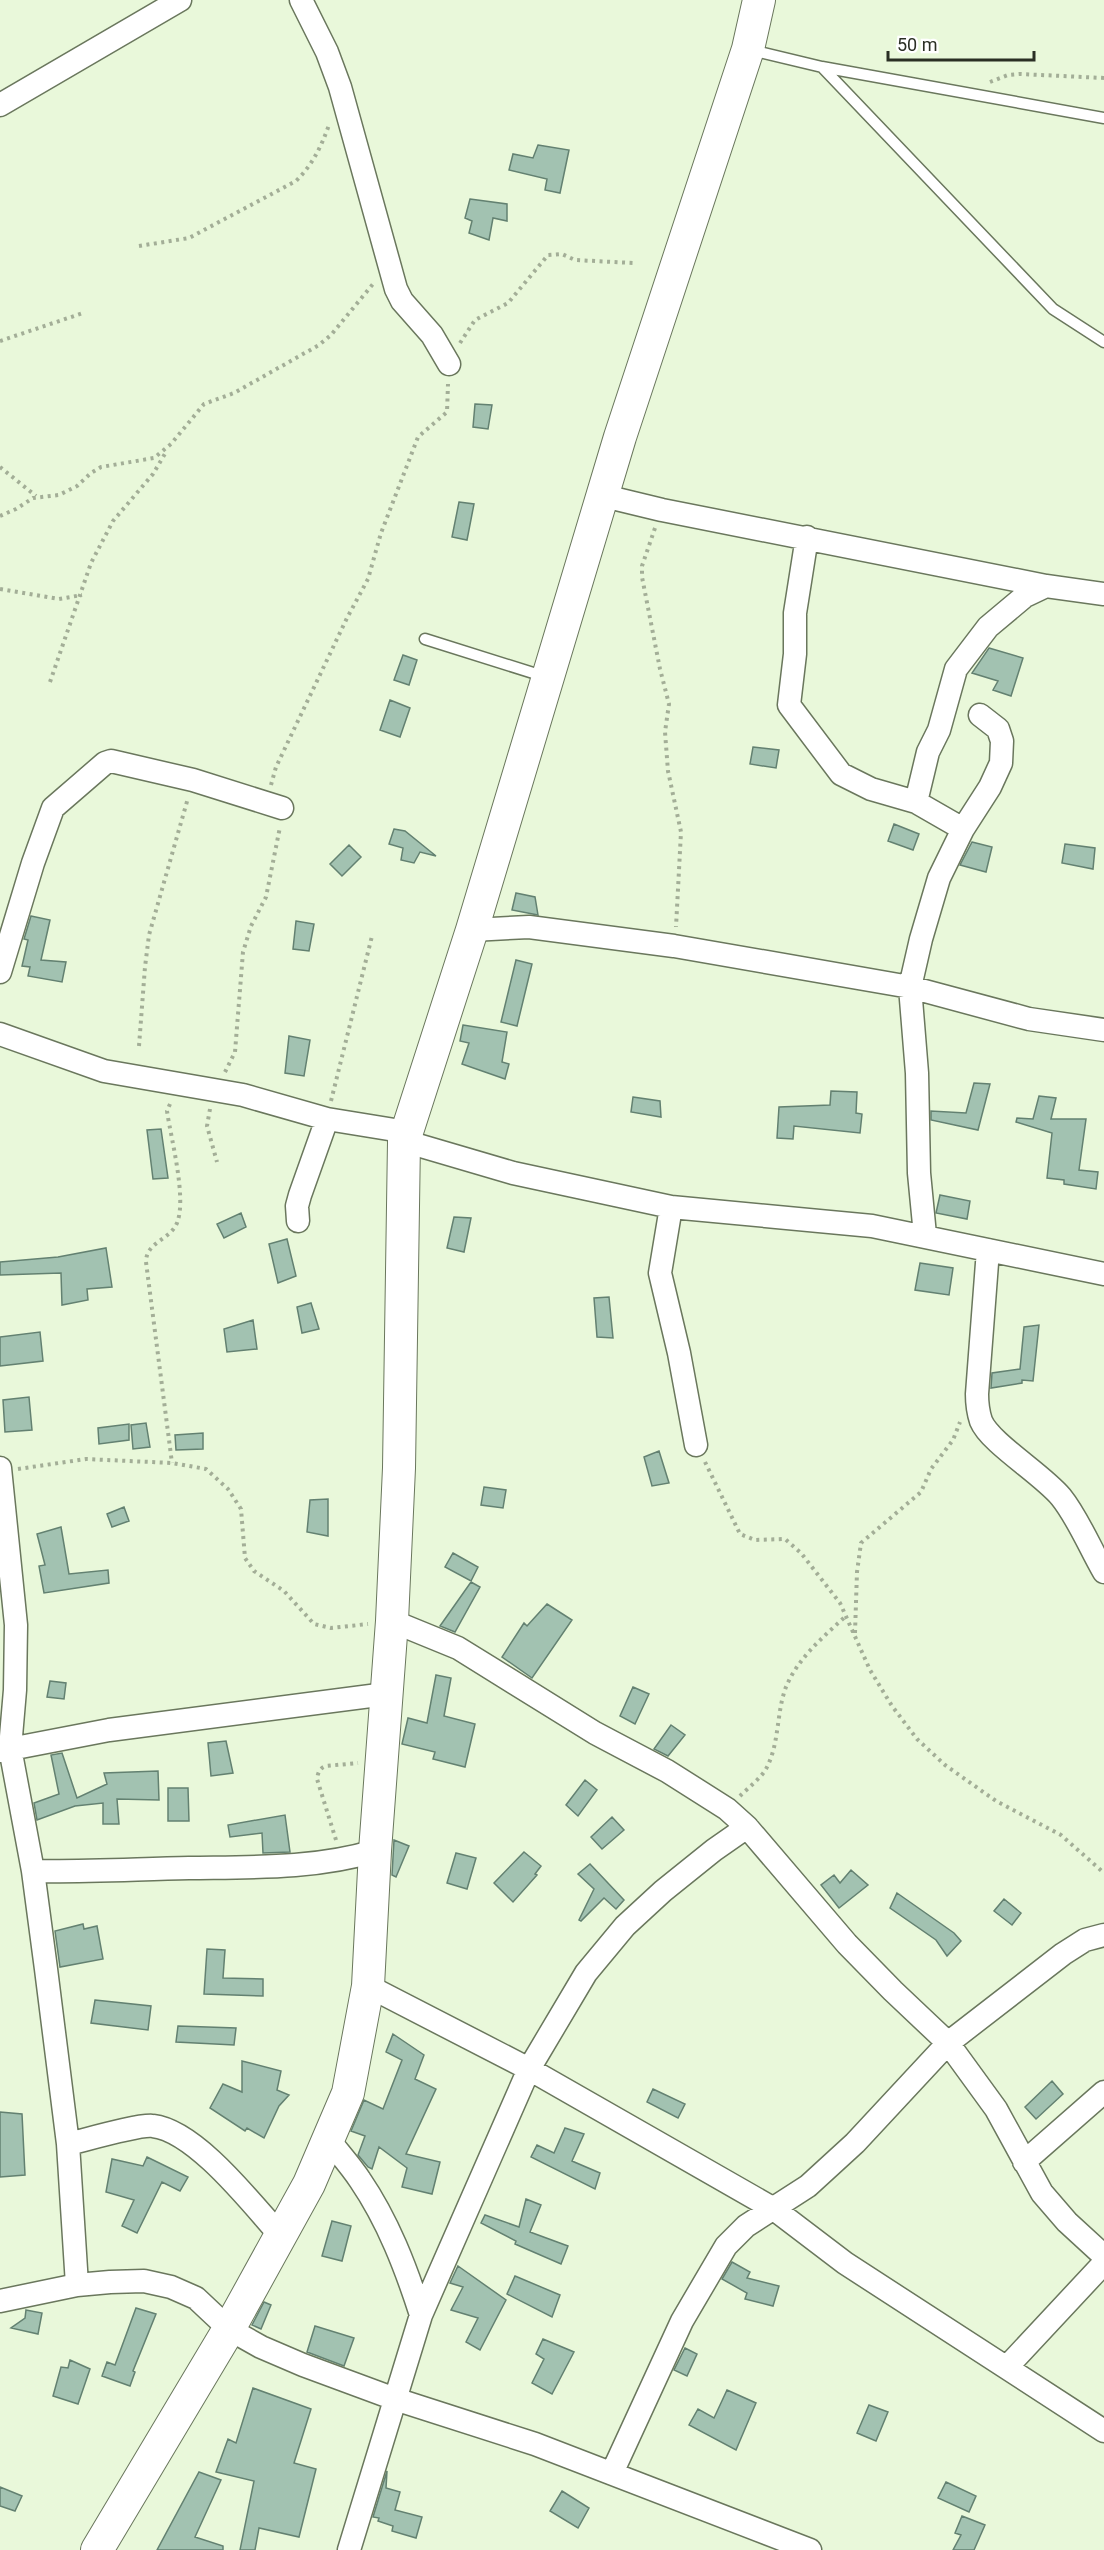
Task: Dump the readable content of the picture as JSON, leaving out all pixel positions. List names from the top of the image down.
{
  "scale_bar": "50 m"
}
